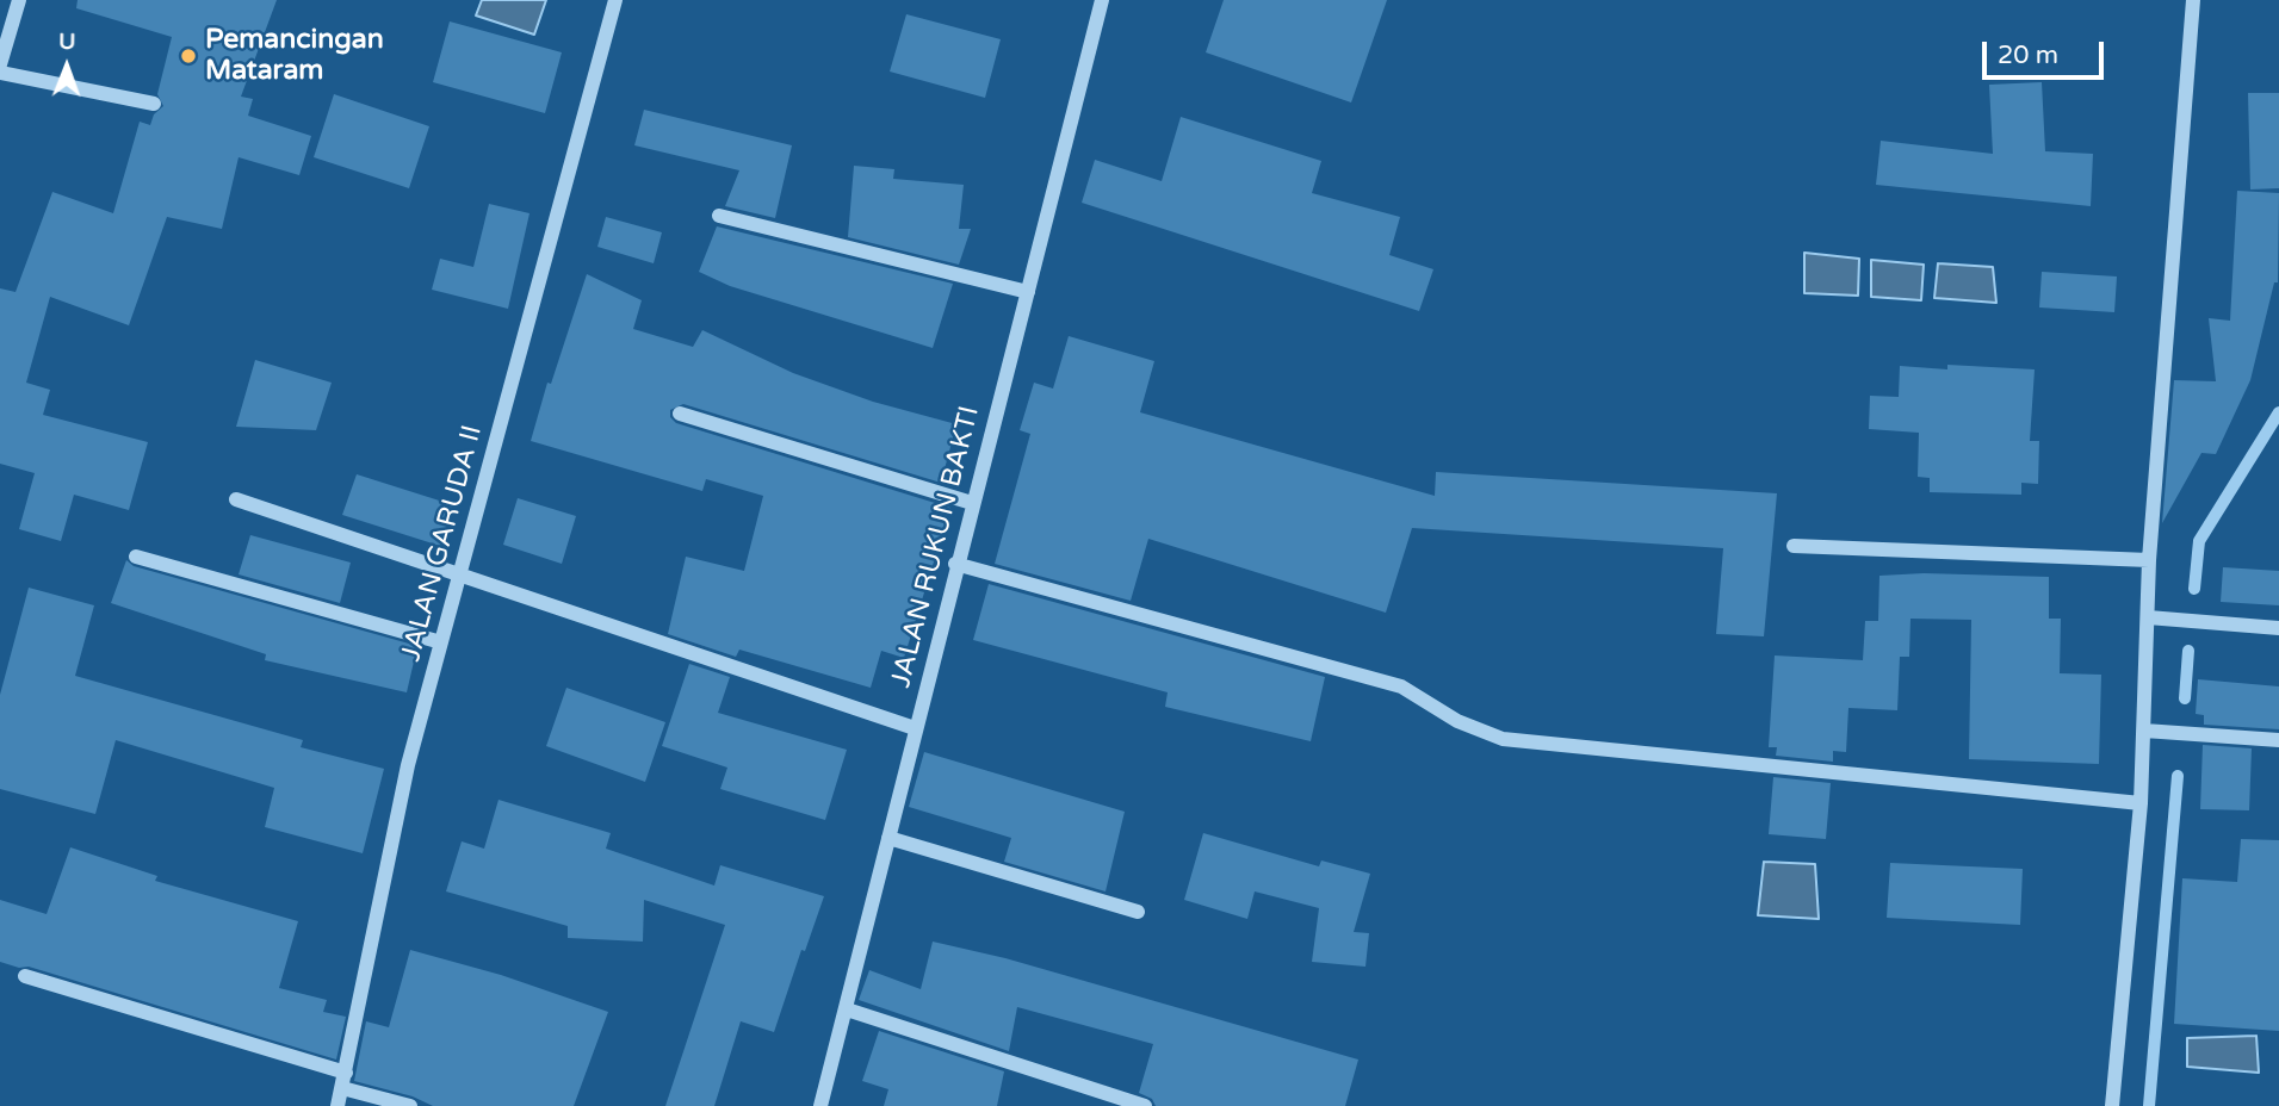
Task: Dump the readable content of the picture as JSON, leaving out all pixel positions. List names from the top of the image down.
{
  "streets": {
    "street": ["JALAN GARUDA II", "JALAN RUKUN BAKTI"]
  },
  "places": ["Pemancingan Mataram"],
  "scale_bar": "20 m",
  "north": "top"
}
